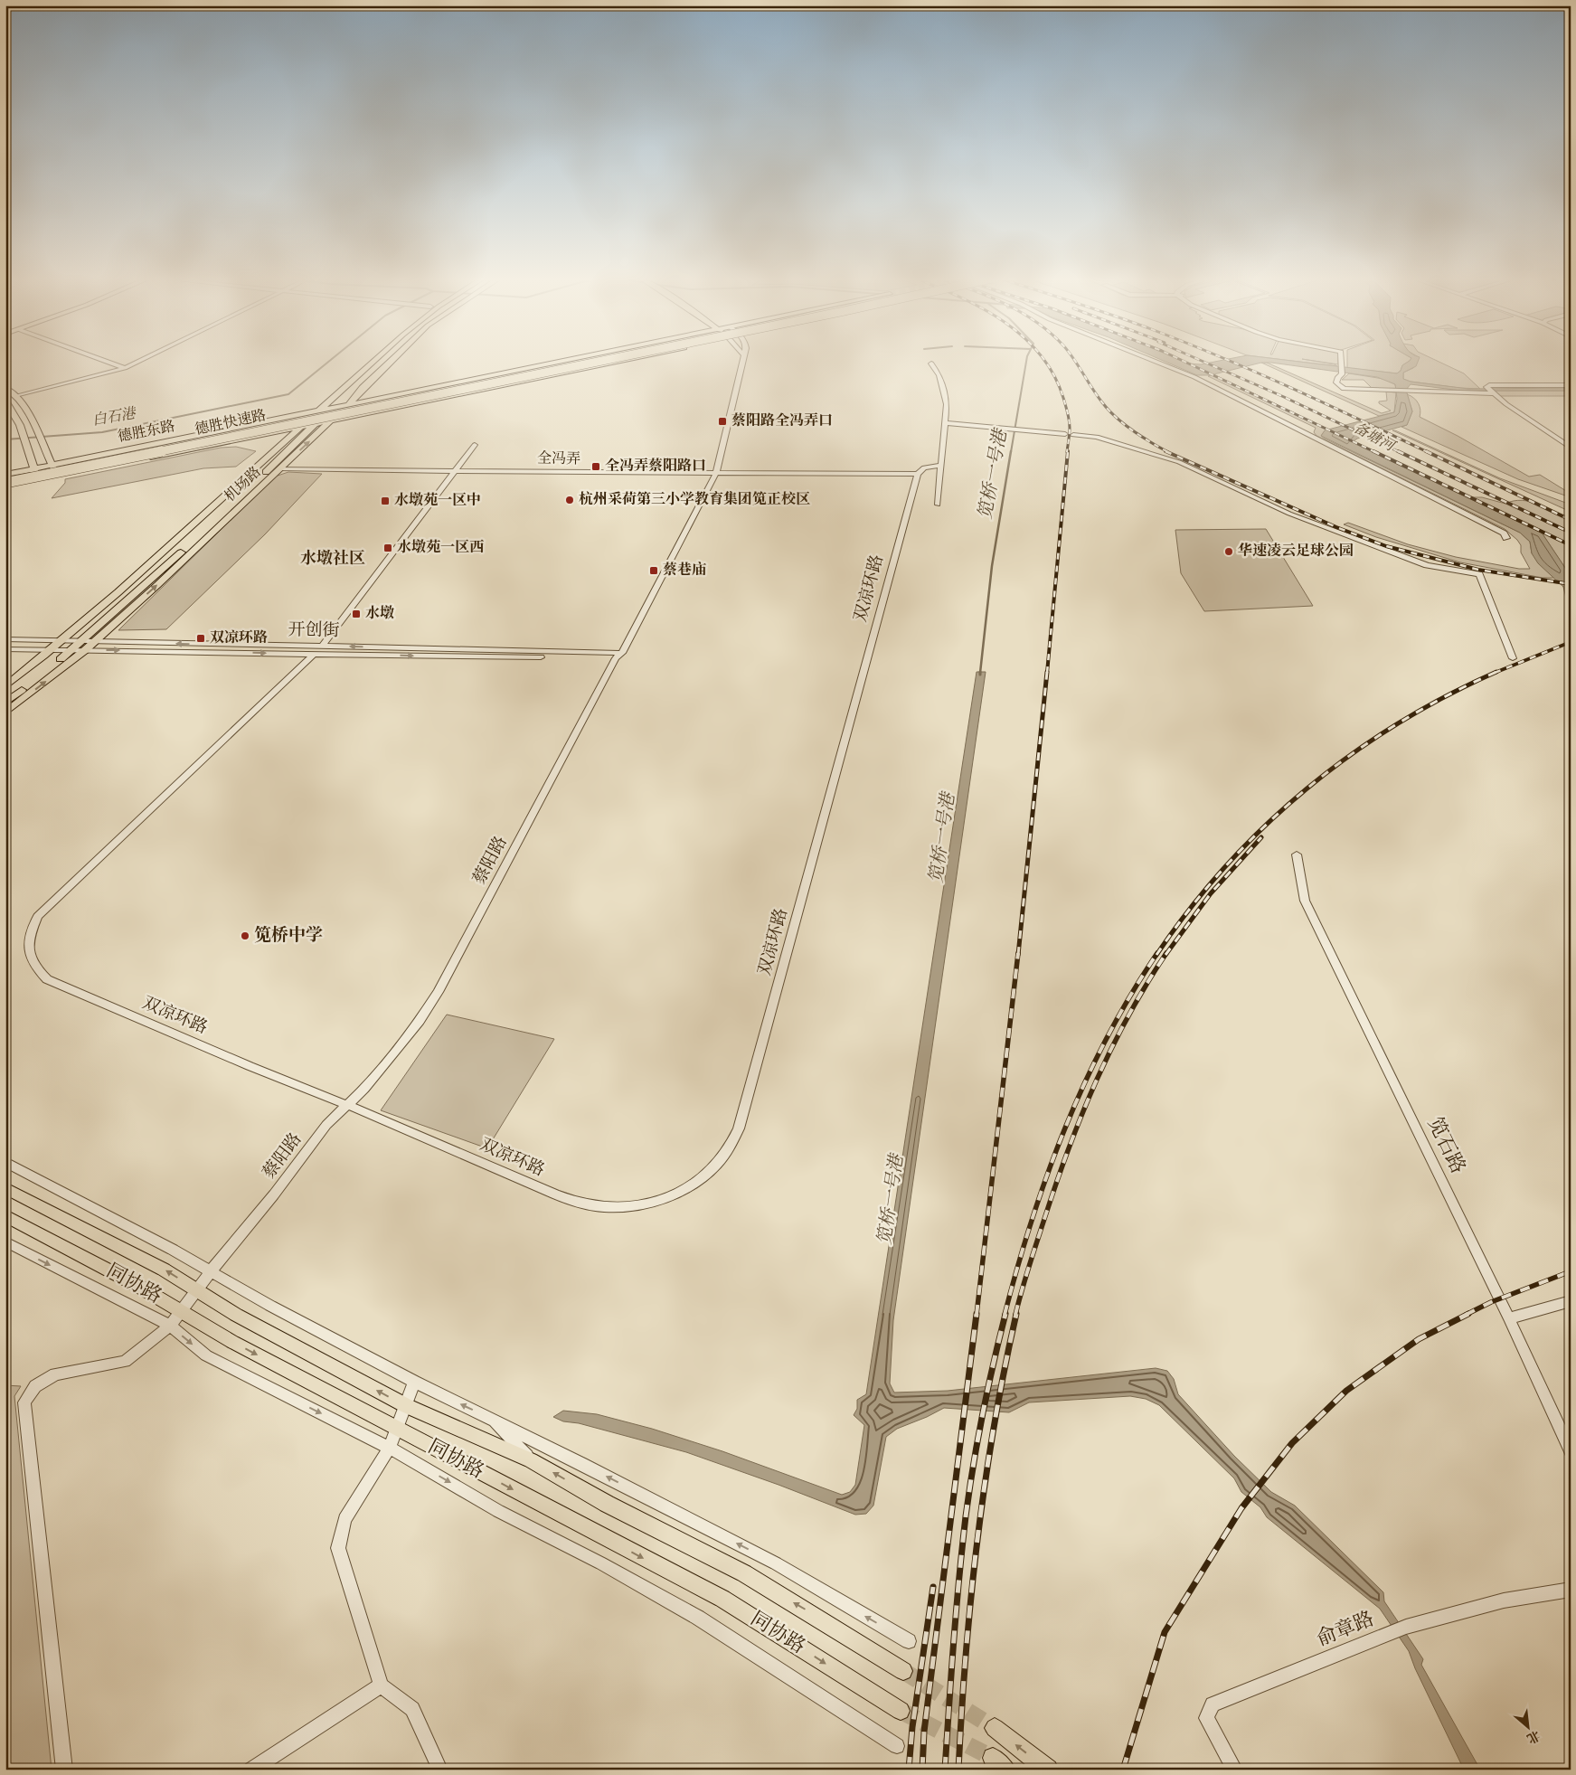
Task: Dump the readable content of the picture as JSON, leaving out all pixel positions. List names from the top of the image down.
{
  "streets": {
    "highway": ["德胜快速路"],
    "main road": ["德胜东路", "机场路", "同协路"],
    "street": [
      "全冯弄",
      "双凉环路",
      "开创街",
      "蔡阳路",
      "笕石路",
      "俞章路"
    ]
  },
  "crossings": [
    ["德胜东路", "机场路"],
    ["全冯弄", "机场路"],
    ["全冯弄", "双凉环路"],
    ["全冯弄", "蔡阳路"],
    ["机场路", "开创街"],
    ["双凉环路", "开创街"],
    ["双凉环路", "蔡阳路"],
    ["开创街", "蔡阳路"],
    ["蔡阳路", "同协路"]
  ],
  "districts": ["水墩社区"],
  "water": ["白石港", "备塘河", "笕桥一号港"],
  "places": {
    "transit": [
      "蔡阳路全冯弄口",
      "全冯弄蔡阳路口",
      "水墩苑一区中",
      "水墩苑一区西",
      "蔡巷庙",
      "水墩",
      "双凉环路"
    ],
    "other": ["杭州采荷第三小学教育集团笕正校区", "华速凌云足球公园", "笕桥中学"]
  },
  "north": "bottom right"
}
